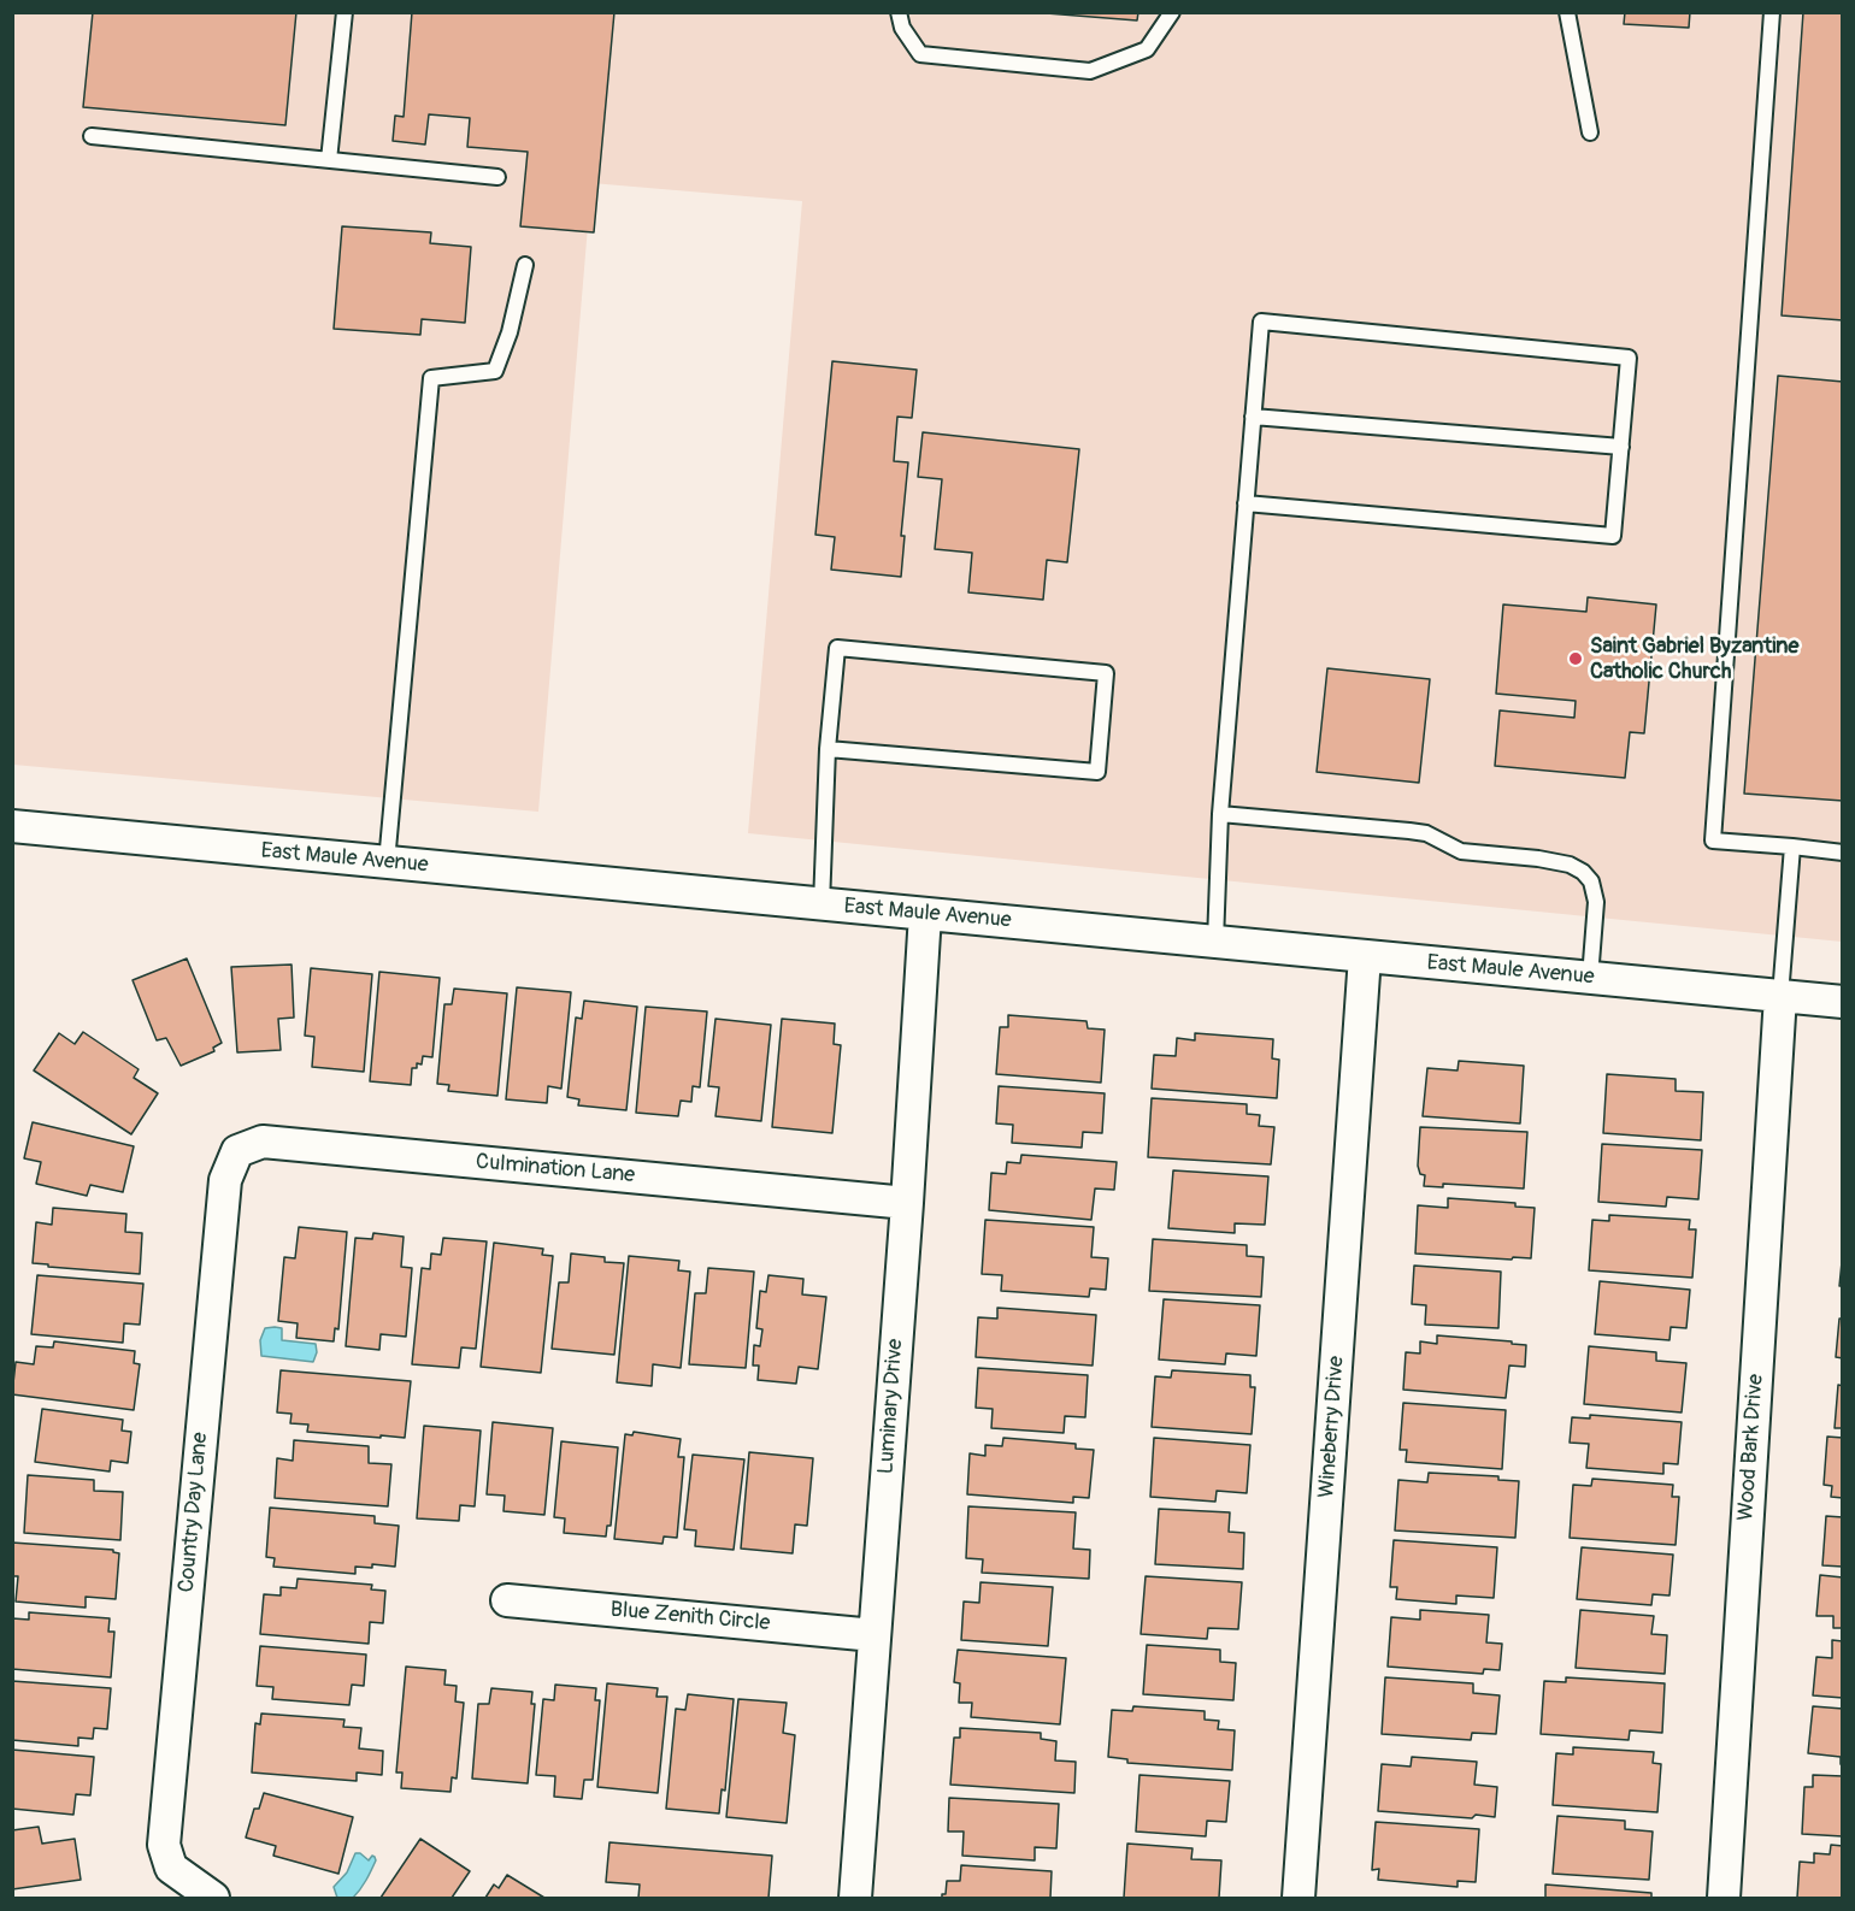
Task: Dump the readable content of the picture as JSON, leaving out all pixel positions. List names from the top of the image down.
{
  "streets": {
    "street": [
      "East Maule Avenue",
      "Culmination Lane",
      "Luminary Drive",
      "Wineberry Drive",
      "Wood Bark Drive",
      "Country Day Lane",
      "Blue Zenith Circle"
    ]
  },
  "crossings": [
    ["East Maule Avenue", "Luminary Drive"],
    ["East Maule Avenue", "Wineberry Drive"],
    ["East Maule Avenue", "Wood Bark Drive"],
    ["Culmination Lane", "Luminary Drive"],
    ["Culmination Lane", "Country Day Lane"],
    ["Luminary Drive", "Blue Zenith Circle"]
  ],
  "places": ["Saint Gabriel Byzantine Catholic Church"]
}
